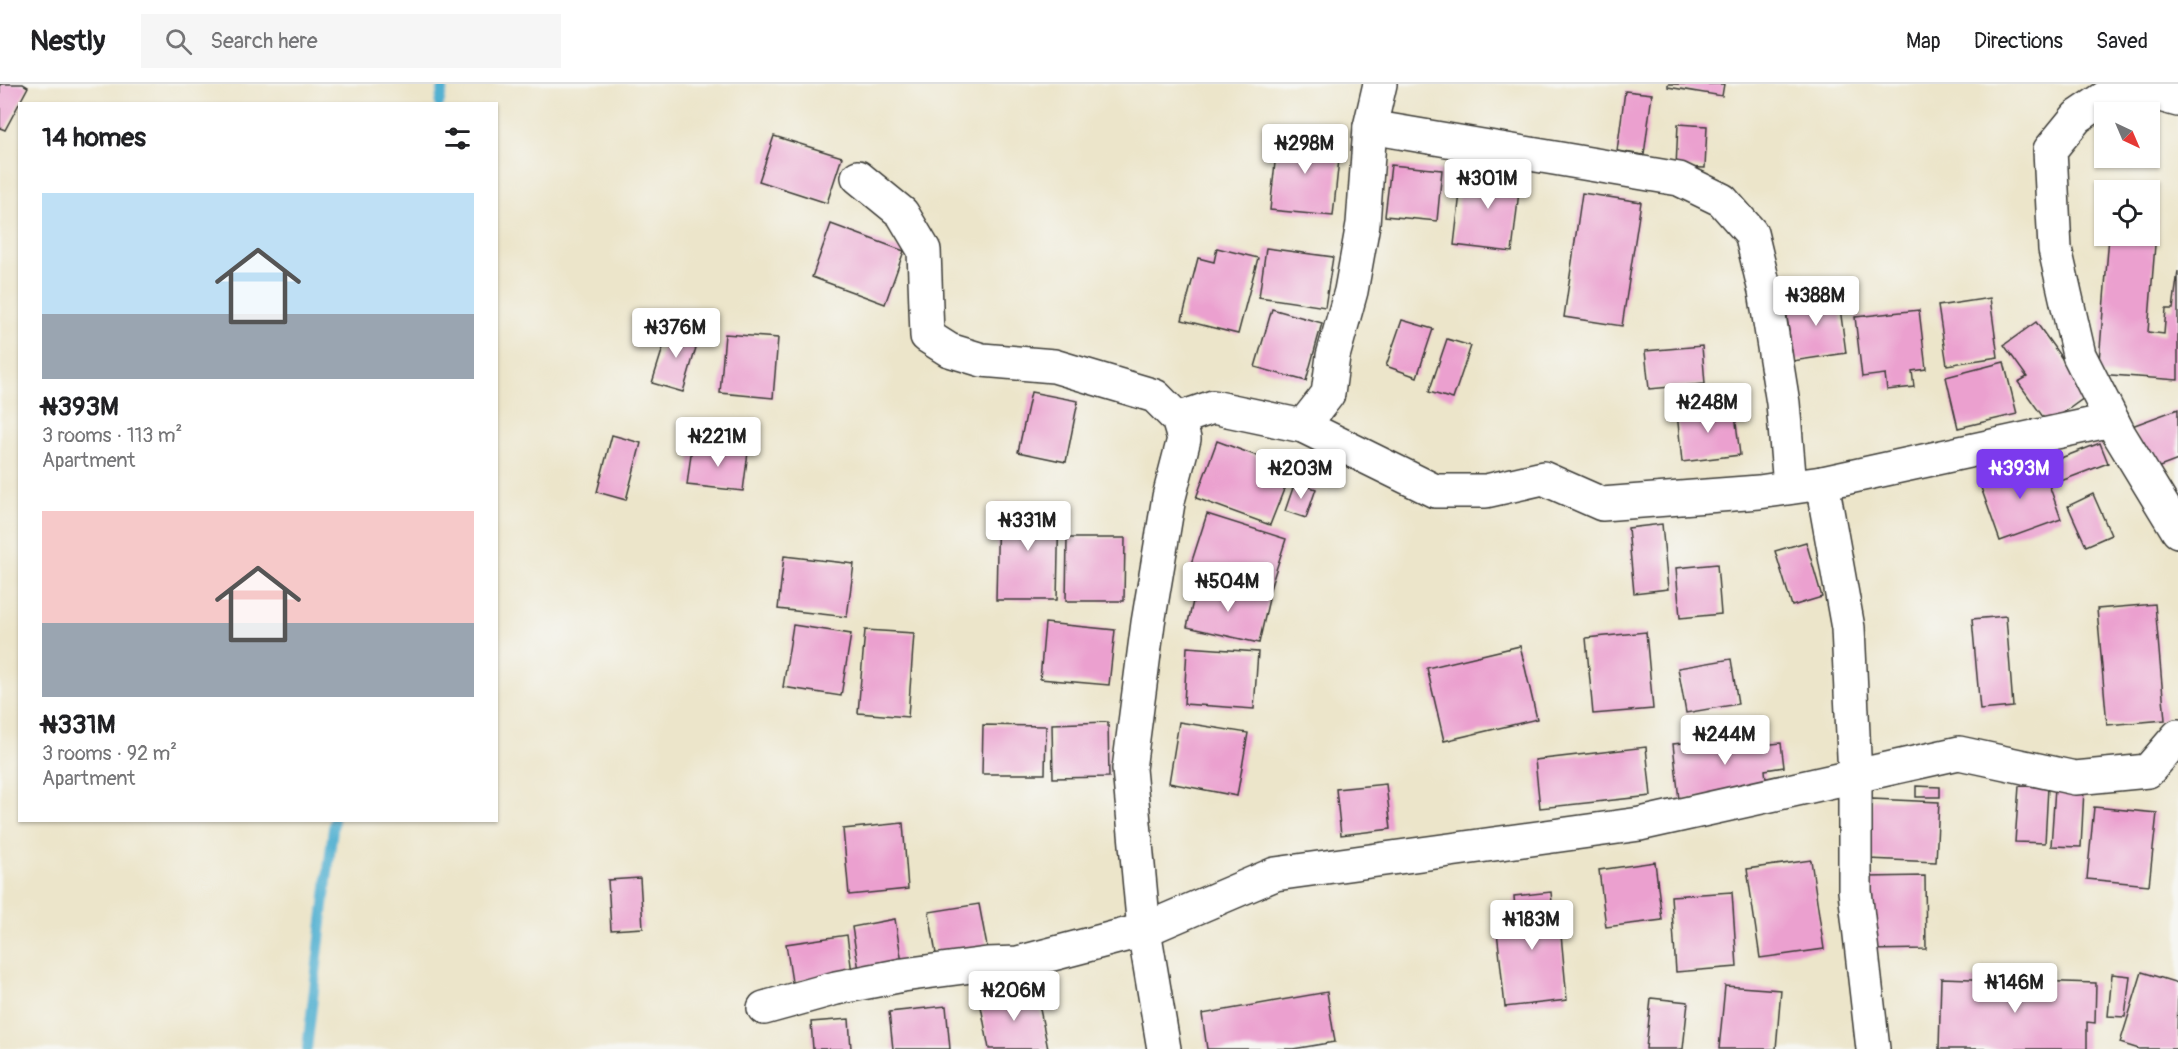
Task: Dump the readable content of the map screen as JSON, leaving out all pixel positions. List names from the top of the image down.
{
  "north": "bottom right",
  "page": {
    "header": "Nestly",
    "search": "Search here",
    "nav": ["Map", "Directions", "Saved"],
    "heading": "14 homes",
    "price": [
      "₦298M",
      "₦301M",
      "₦388M",
      "₦376M",
      "₦248M",
      "₦221M",
      "₦203M",
      "₦393M",
      "₦331M",
      "₦504M",
      "₦244M",
      "₦183M",
      "₦146M",
      "₦206M"
    ],
    "list": [
      {
        "name": "₦393M",
        "note": "3 rooms · 113 m² · Apartment"
      },
      {
        "name": "₦331M",
        "note": "3 rooms · 92 m² · Apartment"
      }
    ]
  }
}
